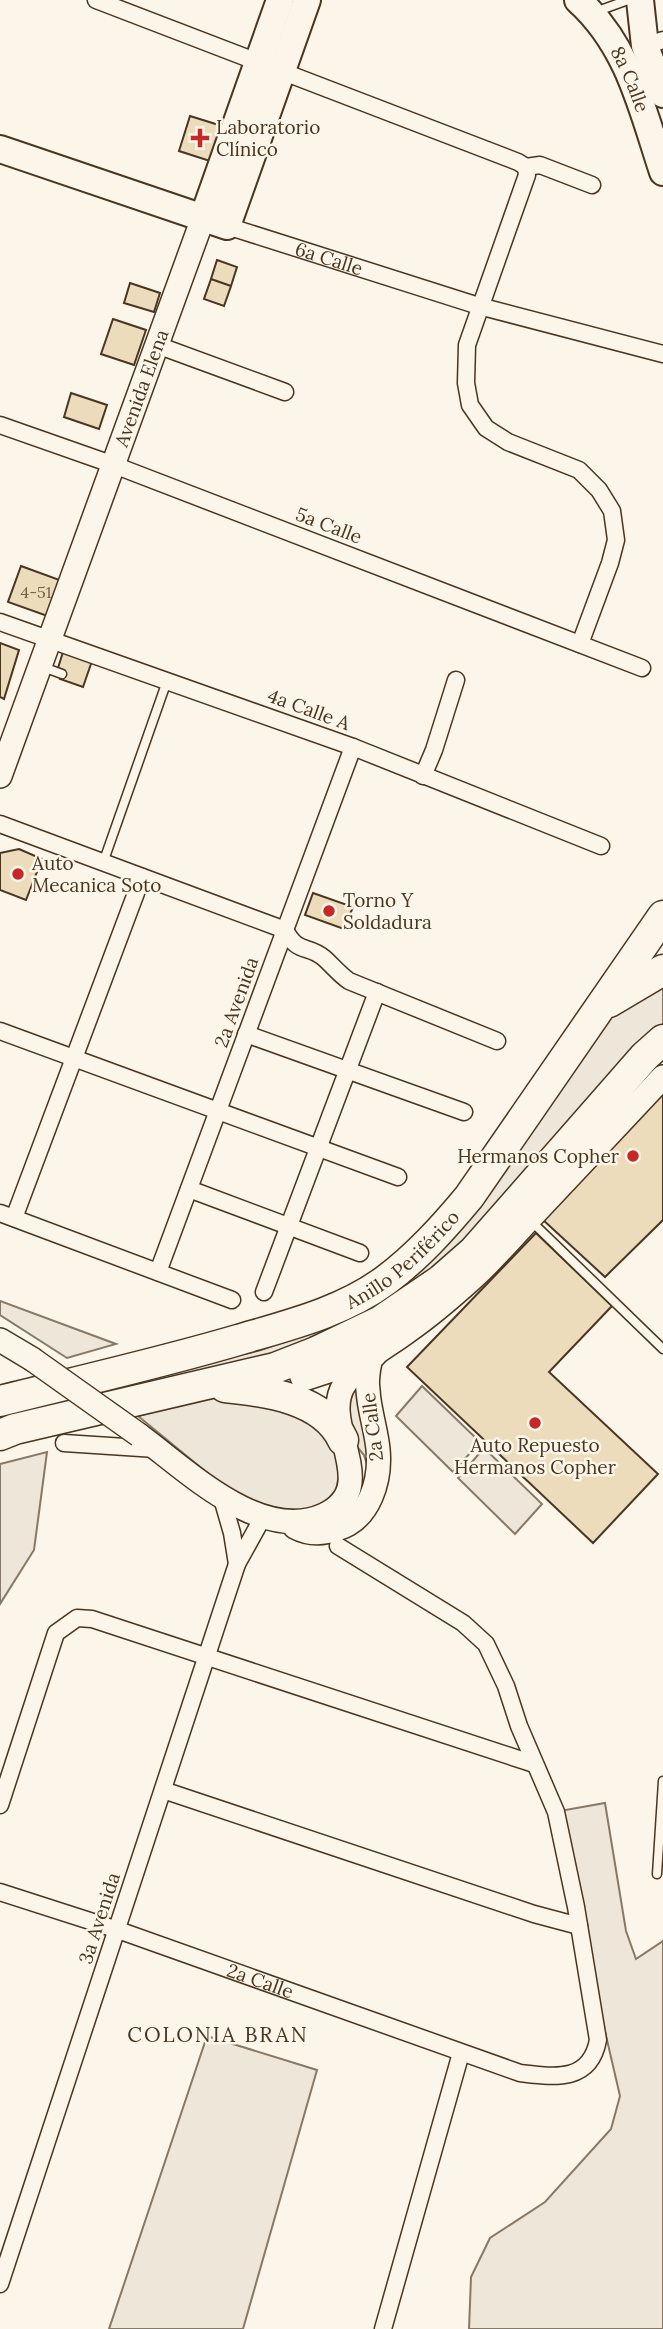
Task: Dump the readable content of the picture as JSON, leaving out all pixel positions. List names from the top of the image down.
{
  "streets": {
    "highway": ["Anillo Periférico"],
    "main road": ["8a Calle", "6a Calle", "Avenida Elena"],
    "street": [
      "5a Calle",
      "4a Calle A",
      "2a Avenida",
      "2a Calle",
      "3a Avenida"
    ]
  },
  "crossings": [
    ["6a Calle", "Avenida Elena"],
    ["Avenida Elena", "5a Calle"],
    ["Avenida Elena", "4a Calle A"],
    ["4a Calle A", "2a Avenida"],
    ["Anillo Periférico", "2a Calle"],
    ["2a Calle", "3a Avenida"]
  ],
  "districts": ["COLONIA BRAN"],
  "places": {
    "health": ["Laboratorio Clínico"],
    "other": [
      "Auto Mecanica Soto",
      "Torno Y Soldadura",
      "Hermanos Copher",
      "Auto Repuesto Hermanos Copher"
    ]
  },
  "house_numbers": ["4-51"]
}
